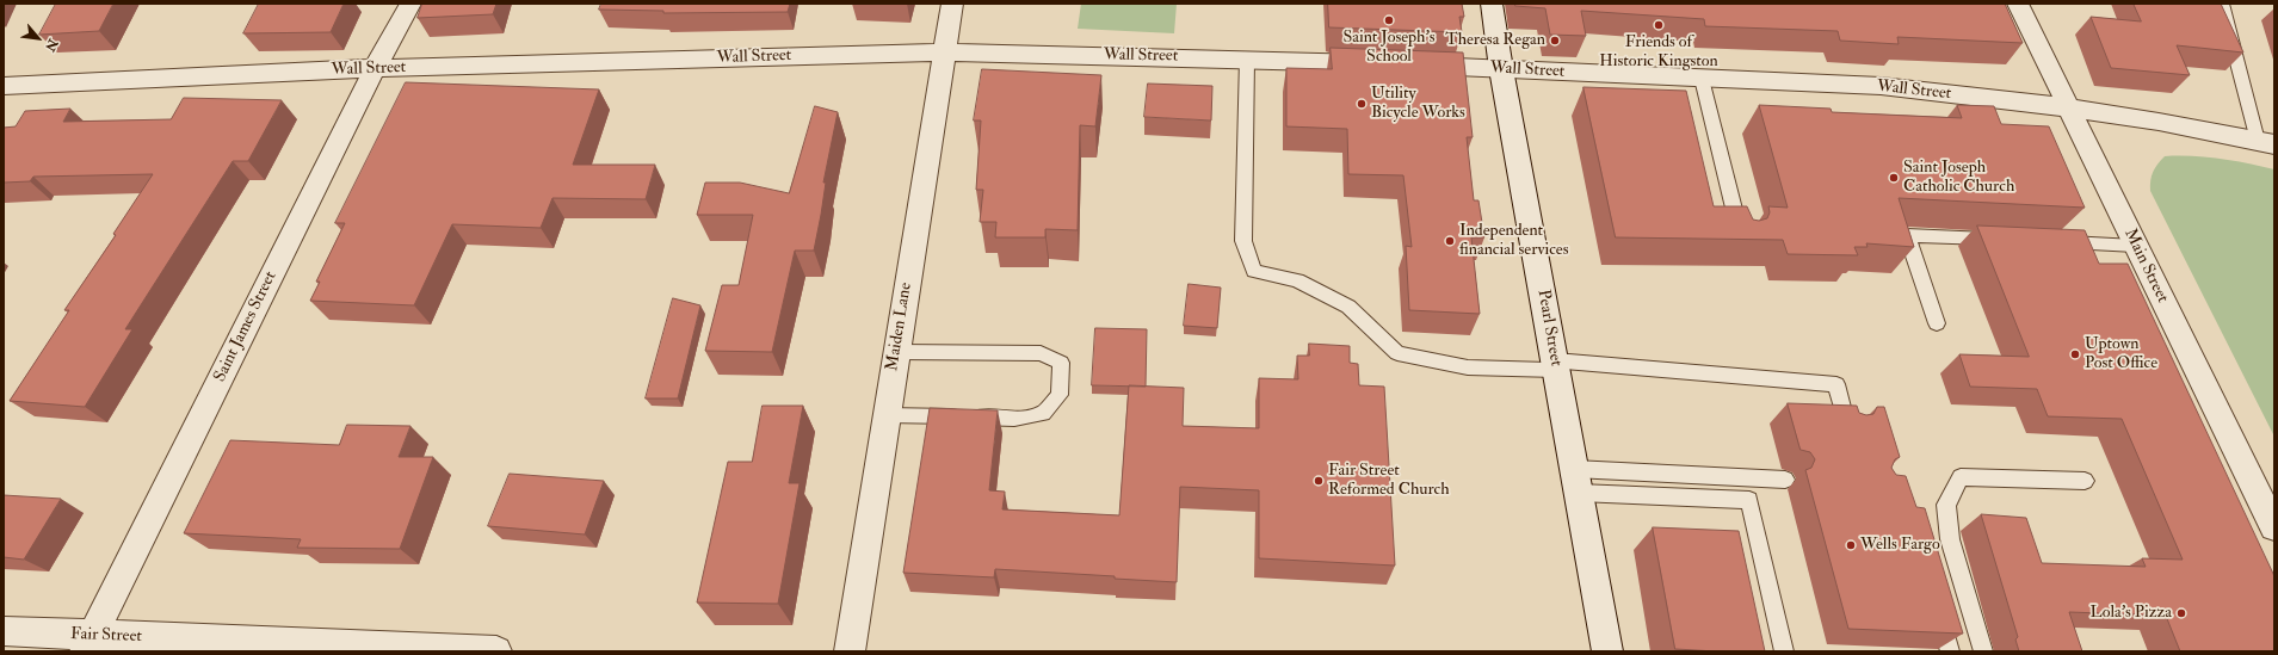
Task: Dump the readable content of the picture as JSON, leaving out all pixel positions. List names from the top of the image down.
{
  "streets": {
    "street": [
      "Wall Street",
      "Main Street",
      "Saint James Street",
      "Maiden Lane",
      "Pearl Street",
      "Fair Street"
    ]
  },
  "crossings": [
    ["Wall Street", "Main Street"],
    ["Wall Street", "Saint James Street"],
    ["Wall Street", "Maiden Lane"],
    ["Wall Street", "Pearl Street"],
    ["Saint James Street", "Fair Street"]
  ],
  "places": [
    "Saint Joseph's School",
    "Friends of Historic Kingston",
    "Theresa Regan",
    "Utility Bicycle Works",
    "Saint Joseph Catholic Church",
    "Independent financial services",
    "Uptown Post Office",
    "Fair Street Reformed Church",
    "Wells Fargo",
    "Lola's Pizza"
  ],
  "north": "bottom right"
}
